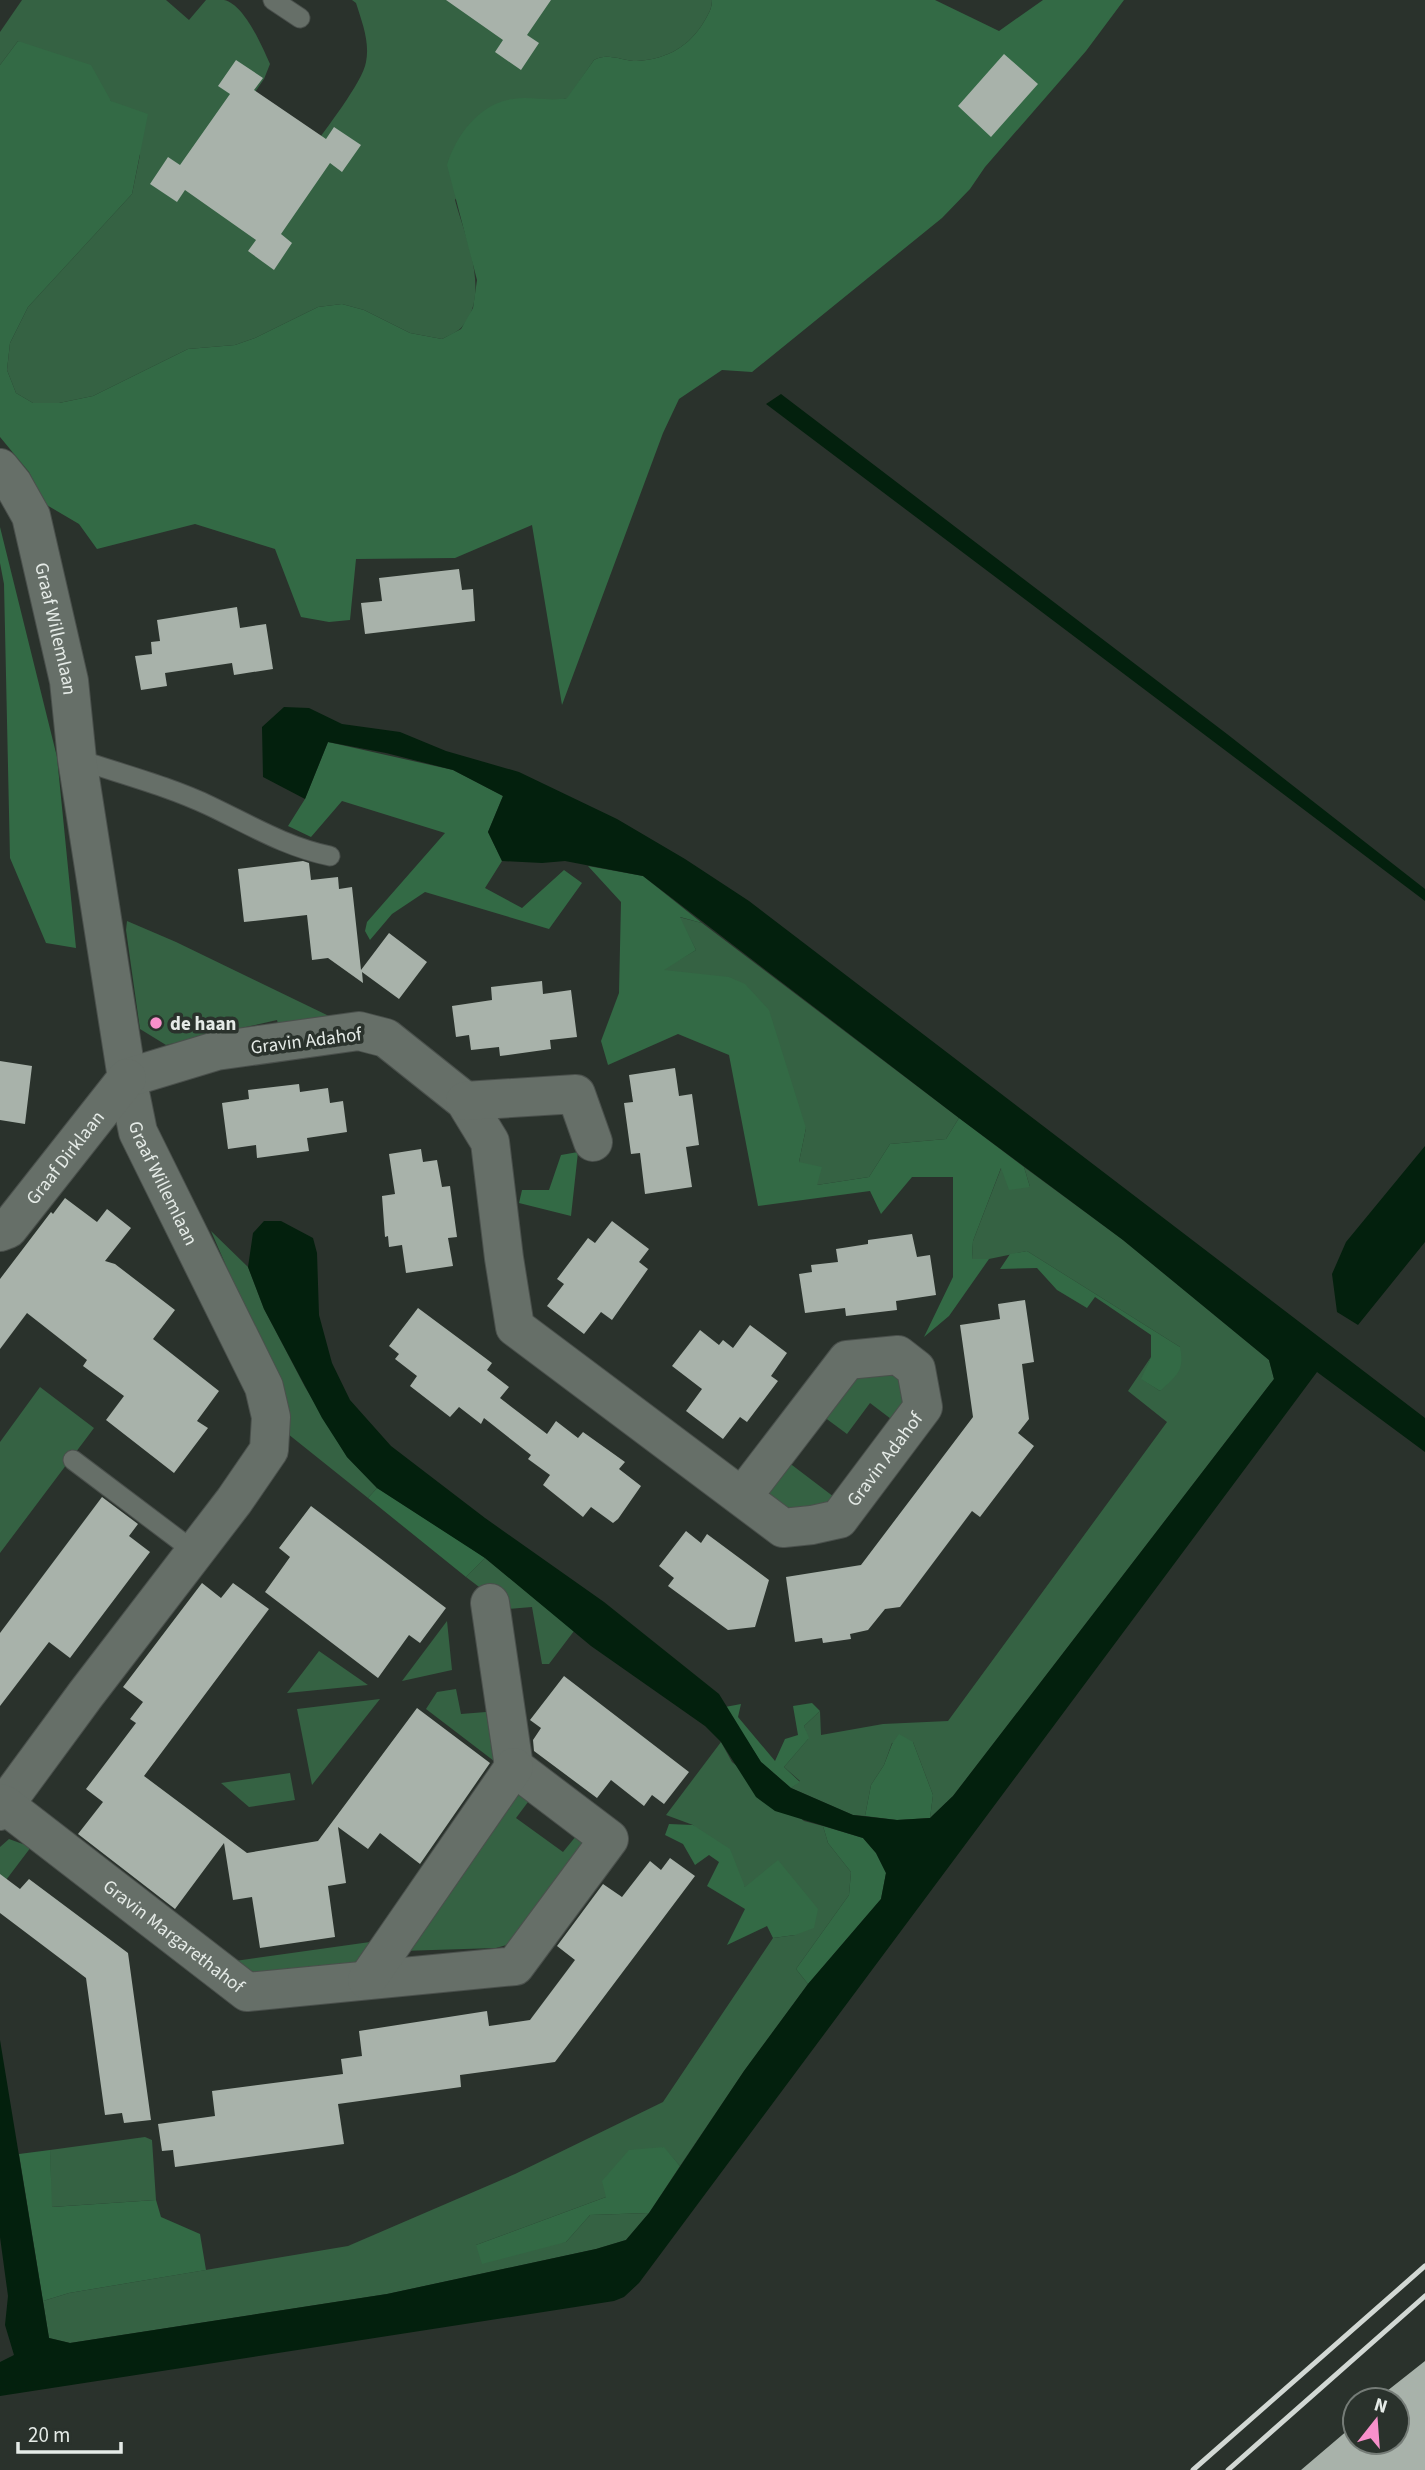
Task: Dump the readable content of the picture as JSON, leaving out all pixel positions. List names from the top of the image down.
{
  "streets": {
    "street": [
      "Graaf Willemlaan",
      "Gravin Adahof",
      "Graaf Dirklaan",
      "Gravin Margarethahof"
    ]
  },
  "crossings": [
    ["Graaf Willemlaan", "Gravin Adahof"],
    ["Graaf Willemlaan", "Graaf Dirklaan"],
    ["Graaf Willemlaan", "Gravin Margarethahof"],
    ["Gravin Adahof", "Graaf Dirklaan"]
  ],
  "places": ["de haan"],
  "scale_bar": "20 m",
  "north": "top"
}
